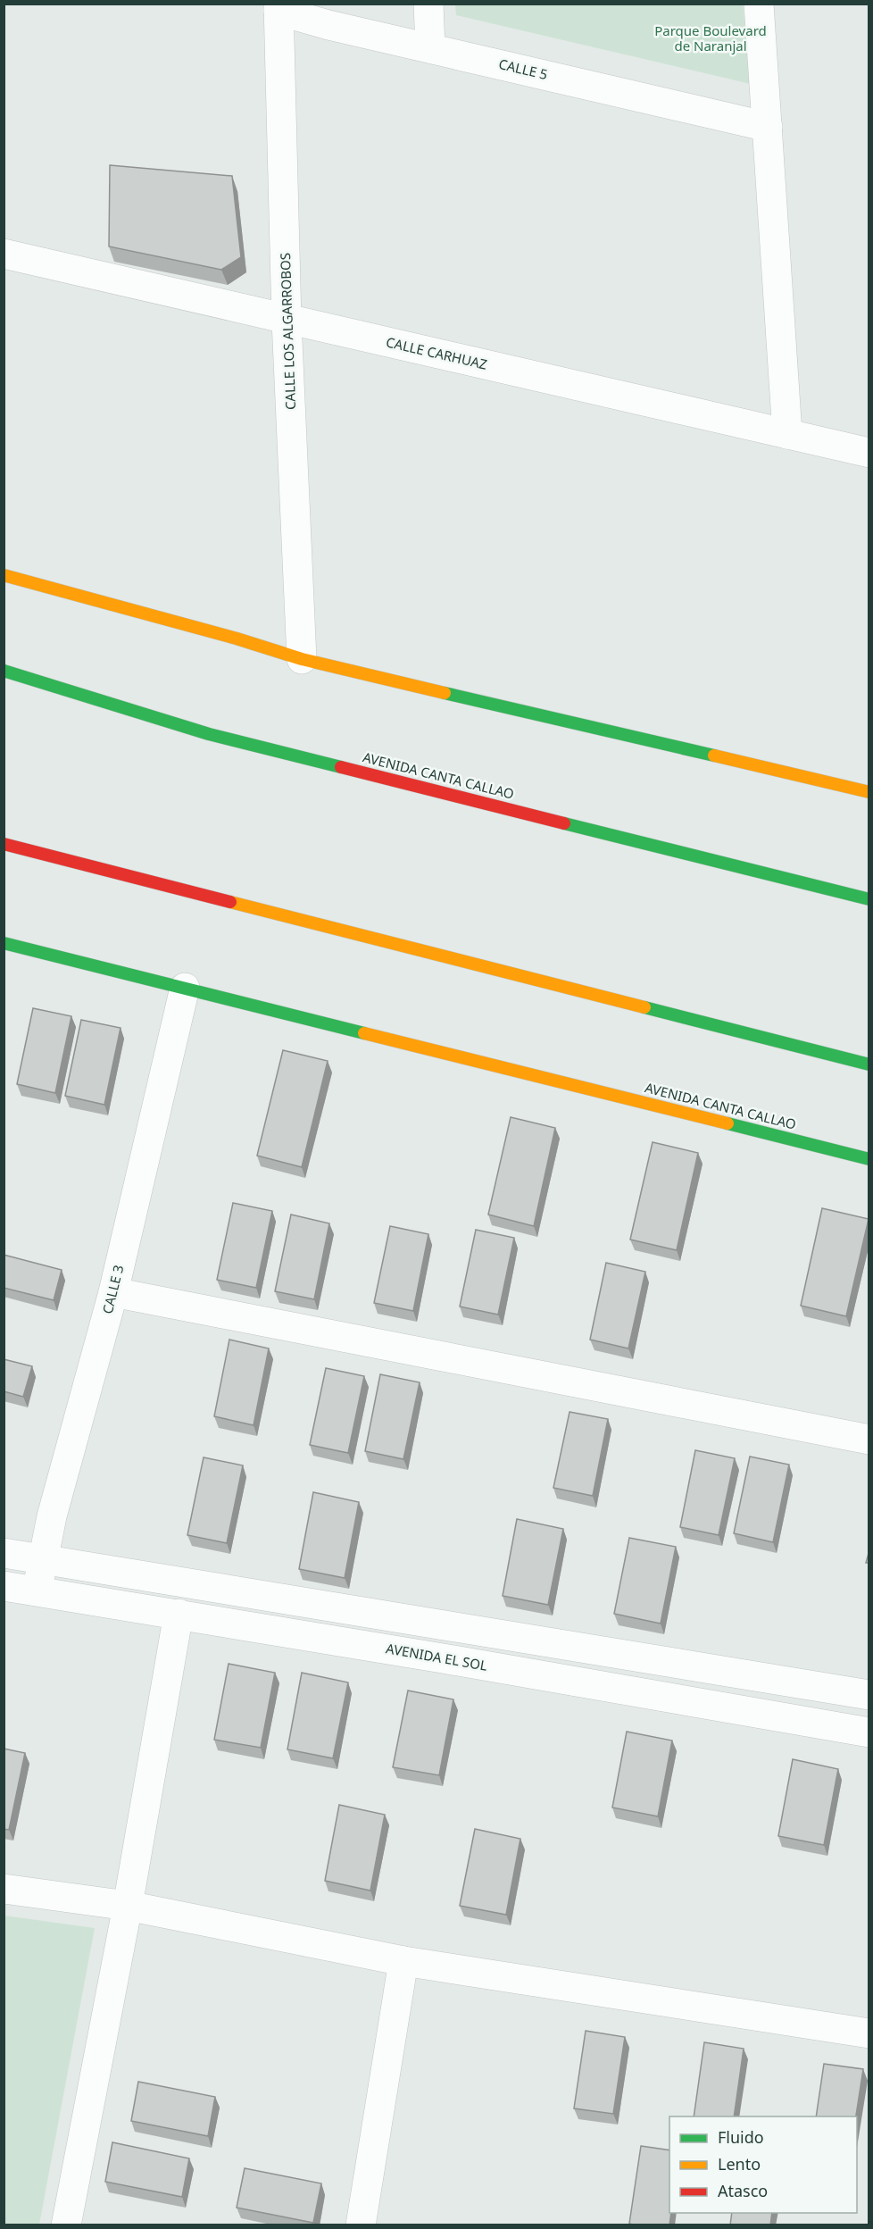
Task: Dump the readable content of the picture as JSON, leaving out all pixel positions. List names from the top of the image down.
{
  "streets": {
    "main road": ["AVENIDA CANTA CALLAO"],
    "street": [
      "CALLE 5",
      "CALLE LOS ALGARROBOS",
      "CALLE CARHUAZ",
      "CALLE 3",
      "AVENIDA EL SOL"
    ]
  },
  "crossings": [
    ["CALLE 5", "CALLE LOS ALGARROBOS"],
    ["CALLE LOS ALGARROBOS", "CALLE CARHUAZ"],
    ["AVENIDA CANTA CALLAO", "CALLE 3"],
    ["CALLE 3", "AVENIDA EL SOL"]
  ],
  "parks": ["Parque Boulevard de Naranjal"],
  "legend": ["Fluido", "Lento", "Atasco"]
}
